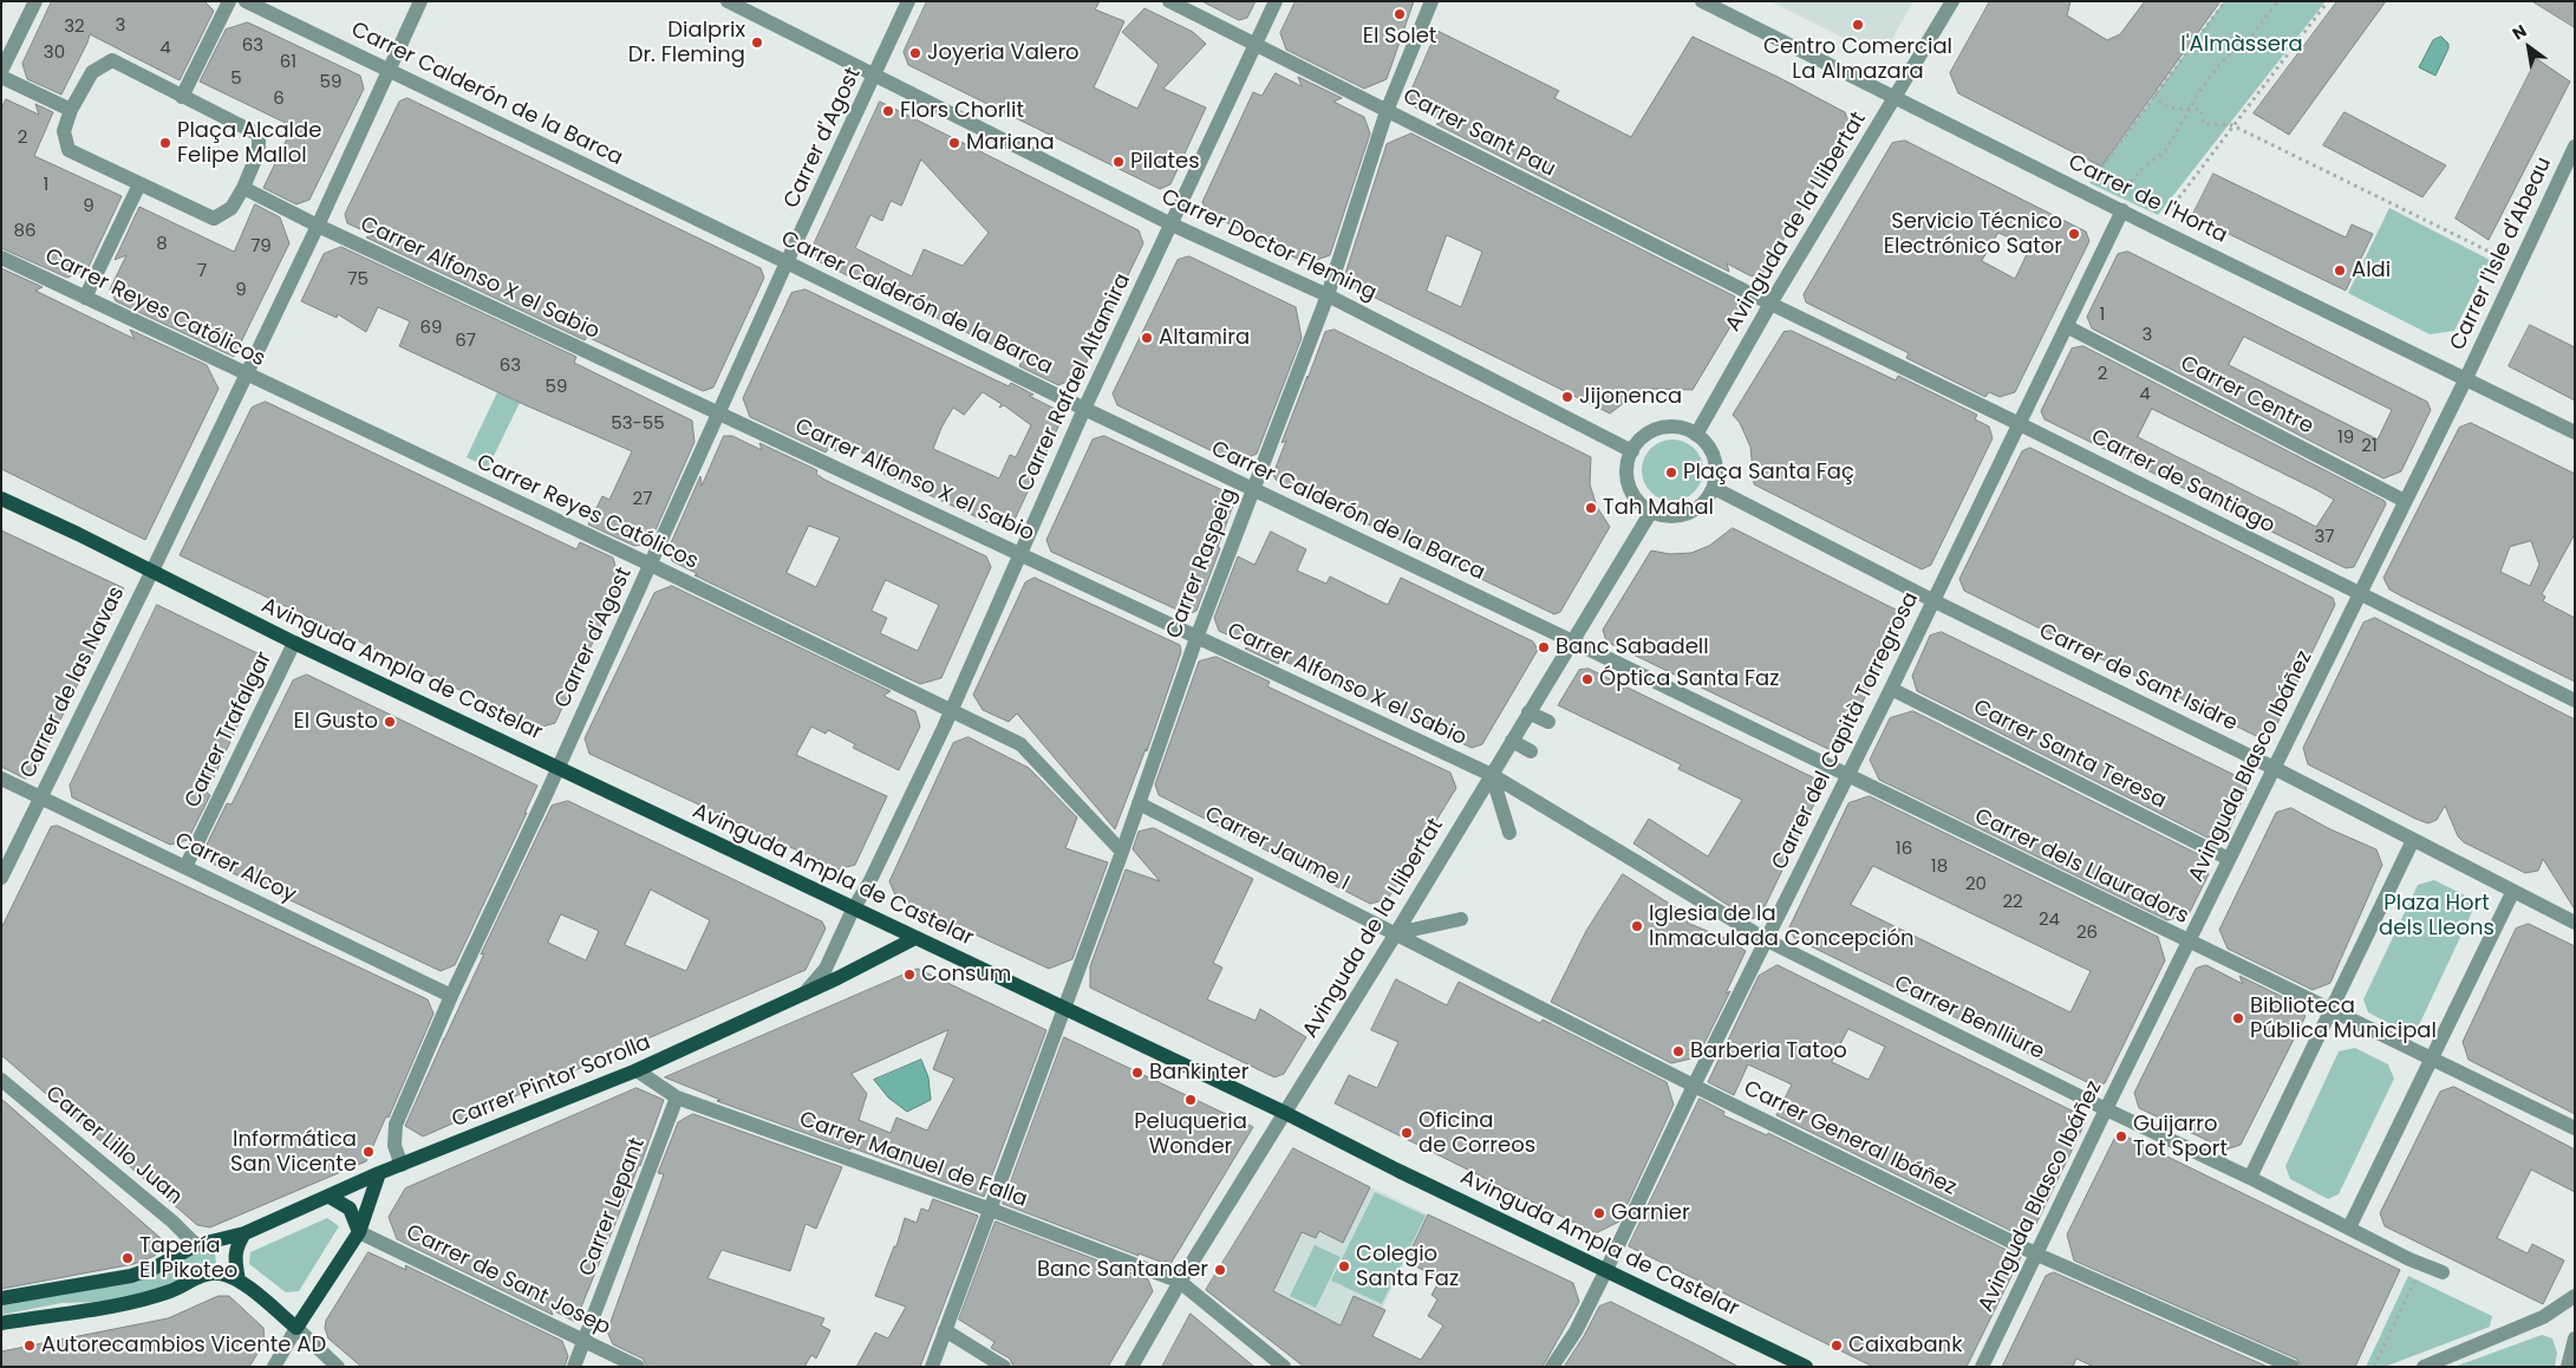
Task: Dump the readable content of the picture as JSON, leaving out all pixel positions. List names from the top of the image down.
{
  "streets": {
    "main road": ["Avinguda Ampla de Castelar", "Carrer Pintor Sorolla"],
    "street": [
      "Carrer Calderón de la Barca",
      "Carrer Sant Pau",
      "Carrer d'Agost",
      "Carrer de l'Horta",
      "Avinguda de la Llibertat",
      "Carrer Doctor Fleming",
      "Carrer l'Isle d'Abeau",
      "Carrer Alfonso X el Sabio",
      "Carrer Reyes Católicos",
      "Carrer Rafael Altamira",
      "Carrer Centre",
      "Carrer de Santiago",
      "Carrer Raspeig",
      "Carrer de Sant Isidre",
      "Carrer de las Navas",
      "Carrer Trafalgar",
      "Carrer del Capità Torregrosa",
      "Carrer Santa Teresa",
      "Avinguda Blasco Ibáñez",
      "Carrer Jaume I",
      "Carrer dels Llauradors",
      "Carrer Alcoy",
      "Carrer Benlliure",
      "Carrer General Ibáñez",
      "Carrer Lillo Juan",
      "Carrer Manuel de Falla",
      "Carrer Lepant",
      "Carrer de Sant Josep"
    ]
  },
  "crossings": [
    ["Carrer Calderón de la Barca", "Carrer d'Agost"],
    ["Carrer Calderón de la Barca", "Avinguda de la Llibertat"],
    ["Carrer Calderón de la Barca", "Carrer Rafael Altamira"],
    ["Carrer Calderón de la Barca", "Carrer Raspeig"],
    ["Carrer Calderón de la Barca", "Carrer de las Navas"],
    ["Carrer Calderón de la Barca", "Carrer dels Llauradors"],
    ["Carrer Sant Pau", "Avinguda de la Llibertat"],
    ["Carrer Sant Pau", "Carrer Rafael Altamira"],
    ["Carrer Sant Pau", "Carrer de Santiago"],
    ["Carrer Sant Pau", "Carrer Raspeig"],
    ["Carrer d'Agost", "Carrer Doctor Fleming"],
    ["Carrer d'Agost", "Carrer Alfonso X el Sabio"],
    ["Carrer d'Agost", "Carrer Reyes Católicos"],
    ["Carrer d'Agost", "Avinguda Ampla de Castelar"],
    ["Carrer d'Agost", "Carrer Alcoy"],
    ["Carrer d'Agost", "Carrer Pintor Sorolla"],
    ["Carrer de l'Horta", "Avinguda de la Llibertat"],
    ["Carrer de l'Horta", "Carrer l'Isle d'Abeau"],
    ["Carrer de l'Horta", "Carrer del Capità Torregrosa"],
    ["Carrer de l'Horta", "Avinguda Blasco Ibáñez"],
    ["Avinguda de la Llibertat", "Carrer Doctor Fleming"],
    ["Avinguda de la Llibertat", "Carrer Alfonso X el Sabio"],
    ["Avinguda de la Llibertat", "Carrer de Santiago"],
    ["Avinguda de la Llibertat", "Avinguda Ampla de Castelar"],
    ["Avinguda de la Llibertat", "Carrer de Sant Isidre"],
    ["Avinguda de la Llibertat", "Carrer Jaume I"],
    ["Avinguda de la Llibertat", "Carrer dels Llauradors"],
    ["Avinguda de la Llibertat", "Carrer Benlliure"],
    ["Avinguda de la Llibertat", "Carrer General Ibáñez"],
    ["Avinguda de la Llibertat", "Carrer Manuel de Falla"],
    ["Carrer Doctor Fleming", "Carrer Rafael Altamira"],
    ["Carrer Doctor Fleming", "Carrer Raspeig"],
    ["Carrer Doctor Fleming", "Carrer de Sant Isidre"],
    ["Carrer l'Isle d'Abeau", "Avinguda Blasco Ibáñez"],
    ["Carrer Alfonso X el Sabio", "Carrer Rafael Altamira"],
    ["Carrer Alfonso X el Sabio", "Carrer Raspeig"],
    ["Carrer Alfonso X el Sabio", "Carrer de las Navas"],
    ["Carrer Alfonso X el Sabio", "Carrer Benlliure"],
    ["Carrer Reyes Católicos", "Carrer Rafael Altamira"],
    ["Carrer Reyes Católicos", "Carrer Raspeig"],
    ["Carrer Reyes Católicos", "Carrer de las Navas"],
    ["Carrer Rafael Altamira", "Avinguda Ampla de Castelar"],
    ["Carrer Rafael Altamira", "Carrer Pintor Sorolla"],
    ["Carrer Centre", "Carrer del Capità Torregrosa"],
    ["Carrer Centre", "Avinguda Blasco Ibáñez"],
    ["Carrer de Santiago", "Carrer del Capità Torregrosa"],
    ["Carrer de Santiago", "Avinguda Blasco Ibáñez"],
    ["Carrer Raspeig", "Avinguda Ampla de Castelar"],
    ["Carrer Raspeig", "Carrer Jaume I"],
    ["Carrer Raspeig", "Carrer Manuel de Falla"],
    ["Avinguda Ampla de Castelar", "Carrer de las Navas"],
    ["Avinguda Ampla de Castelar", "Carrer Trafalgar"],
    ["Avinguda Ampla de Castelar", "Carrer del Capità Torregrosa"],
    ["Avinguda Ampla de Castelar", "Carrer Pintor Sorolla"],
    ["Carrer de Sant Isidre", "Carrer del Capità Torregrosa"],
    ["Carrer de Sant Isidre", "Avinguda Blasco Ibáñez"],
    ["Carrer de las Navas", "Carrer Alcoy"],
    ["Carrer Trafalgar", "Carrer Alcoy"],
    ["Carrer del Capità Torregrosa", "Carrer Santa Teresa"],
    ["Carrer del Capità Torregrosa", "Carrer dels Llauradors"],
    ["Carrer del Capità Torregrosa", "Carrer Benlliure"],
    ["Carrer del Capità Torregrosa", "Carrer General Ibáñez"],
    ["Carrer Santa Teresa", "Avinguda Blasco Ibáñez"],
    ["Avinguda Blasco Ibáñez", "Carrer dels Llauradors"],
    ["Avinguda Blasco Ibáñez", "Carrer Benlliure"],
    ["Avinguda Blasco Ibáñez", "Carrer General Ibáñez"],
    ["Carrer Jaume I", "Carrer General Ibáñez"],
    ["Carrer Pintor Sorolla", "Carrer Lillo Juan"],
    ["Carrer Pintor Sorolla", "Carrer Manuel de Falla"],
    ["Carrer Manuel de Falla", "Carrer Lepant"],
    ["Carrer Lepant", "Carrer de Sant Josep"]
  ],
  "parks": ["l'Almàssera", "Plaza Hort dels Lleons"],
  "places": [
    "El Solet",
    "Centro Comercial La Almazara",
    "Dialprix Dr. Fleming",
    "Joyeria Valero",
    "Flors Chorlit",
    "Plaça Alcalde Felipe Mallol",
    "Mariana",
    "Pilates",
    "Servicio Técnico Electrónico Sator",
    "Aldi",
    "Altamira",
    "Jijonenca",
    "Plaça Santa Faç",
    "Tah Mahal",
    "Banc Sabadell",
    "Óptica Santa Faz",
    "El Gusto",
    "Iglesia de la Inmaculada Concepción",
    "Consum",
    "Biblioteca Pública Municipal",
    "Barberia Tatoo",
    "Bankinter",
    "Peluqueria Wonder",
    "Oficina de Correos",
    "Guijarro Tot Sport",
    "Informática San Vicente",
    "Garnier",
    "Tapería El Pikoteo",
    "Colegio Santa Faz",
    "Banc Santander",
    "Autorecambios Vicente AD",
    "Caixabank"
  ],
  "house_numbers": [
    "3",
    "32",
    "63",
    "4",
    "30",
    "61",
    "5",
    "59",
    "6",
    "2",
    "1",
    "9",
    "86",
    "8",
    "79",
    "7",
    "75",
    "9",
    "1",
    "69",
    "3",
    "67",
    "63",
    "2",
    "59",
    "4",
    "53-55",
    "19",
    "21",
    "27",
    "37",
    "16",
    "18",
    "20",
    "22",
    "24",
    "26"
  ],
  "north": "top left"
}
